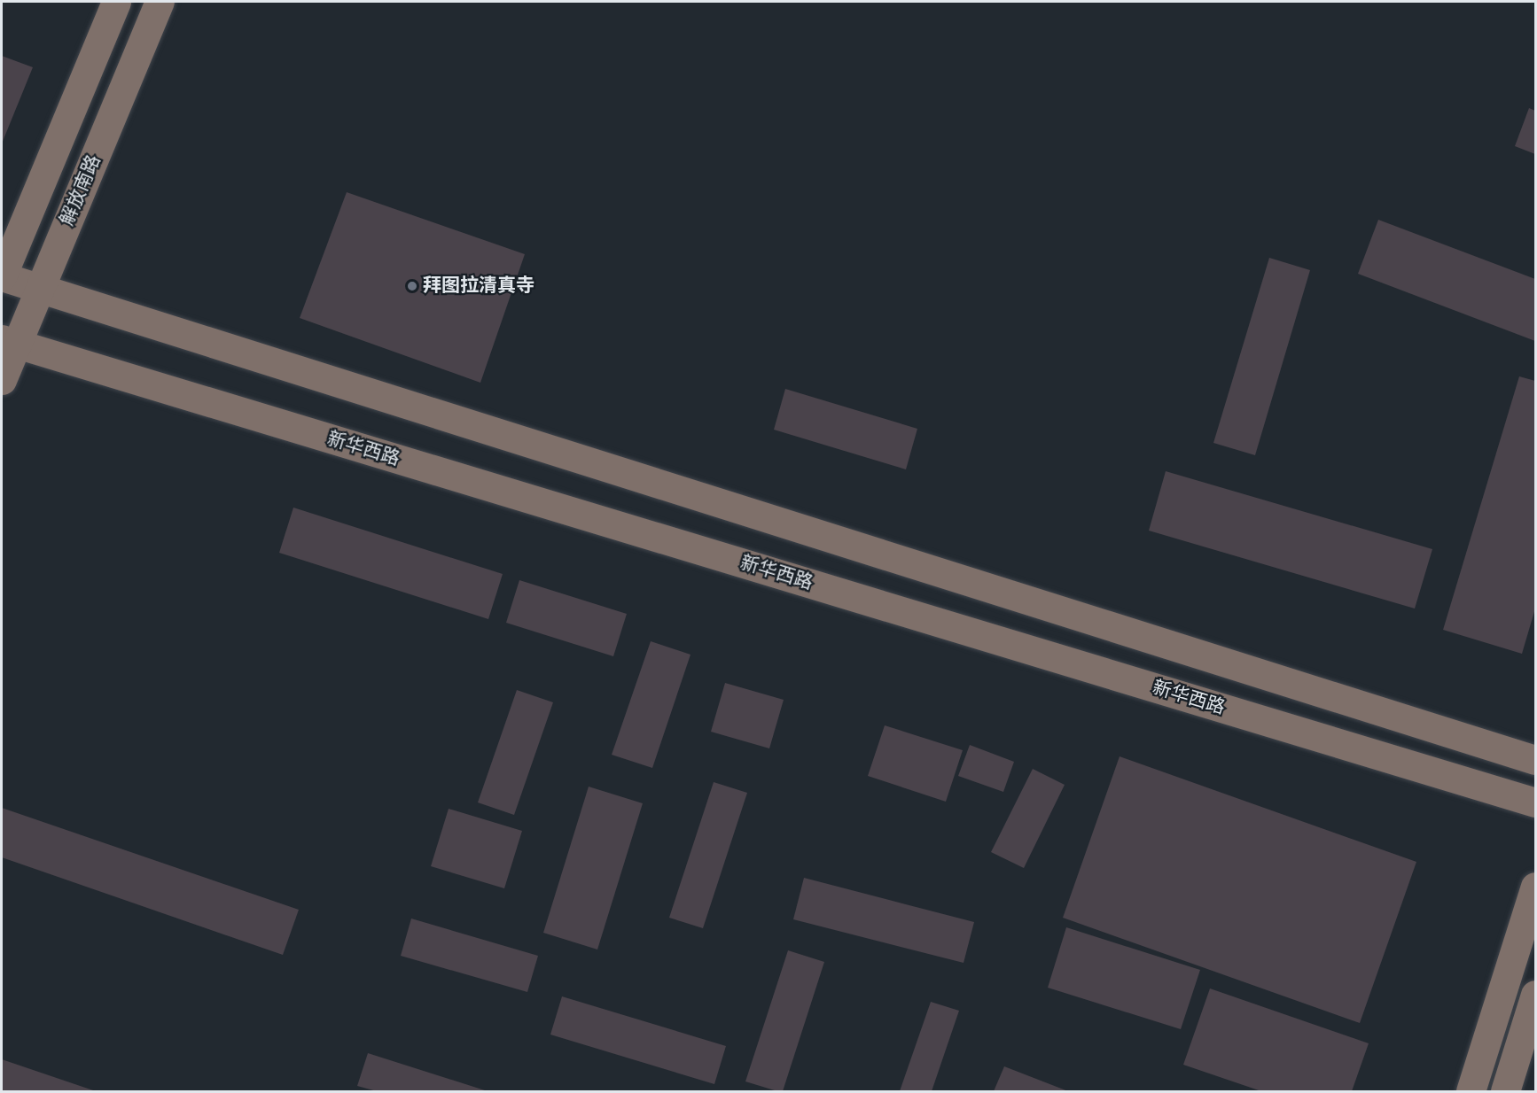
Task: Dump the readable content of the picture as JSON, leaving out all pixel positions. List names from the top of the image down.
{
  "streets": {
    "main road": ["解放南路", "新华西路"]
  },
  "crossings": [
    ["解放南路", "新华西路"]
  ],
  "places": ["拜图拉清真寺"]
}
